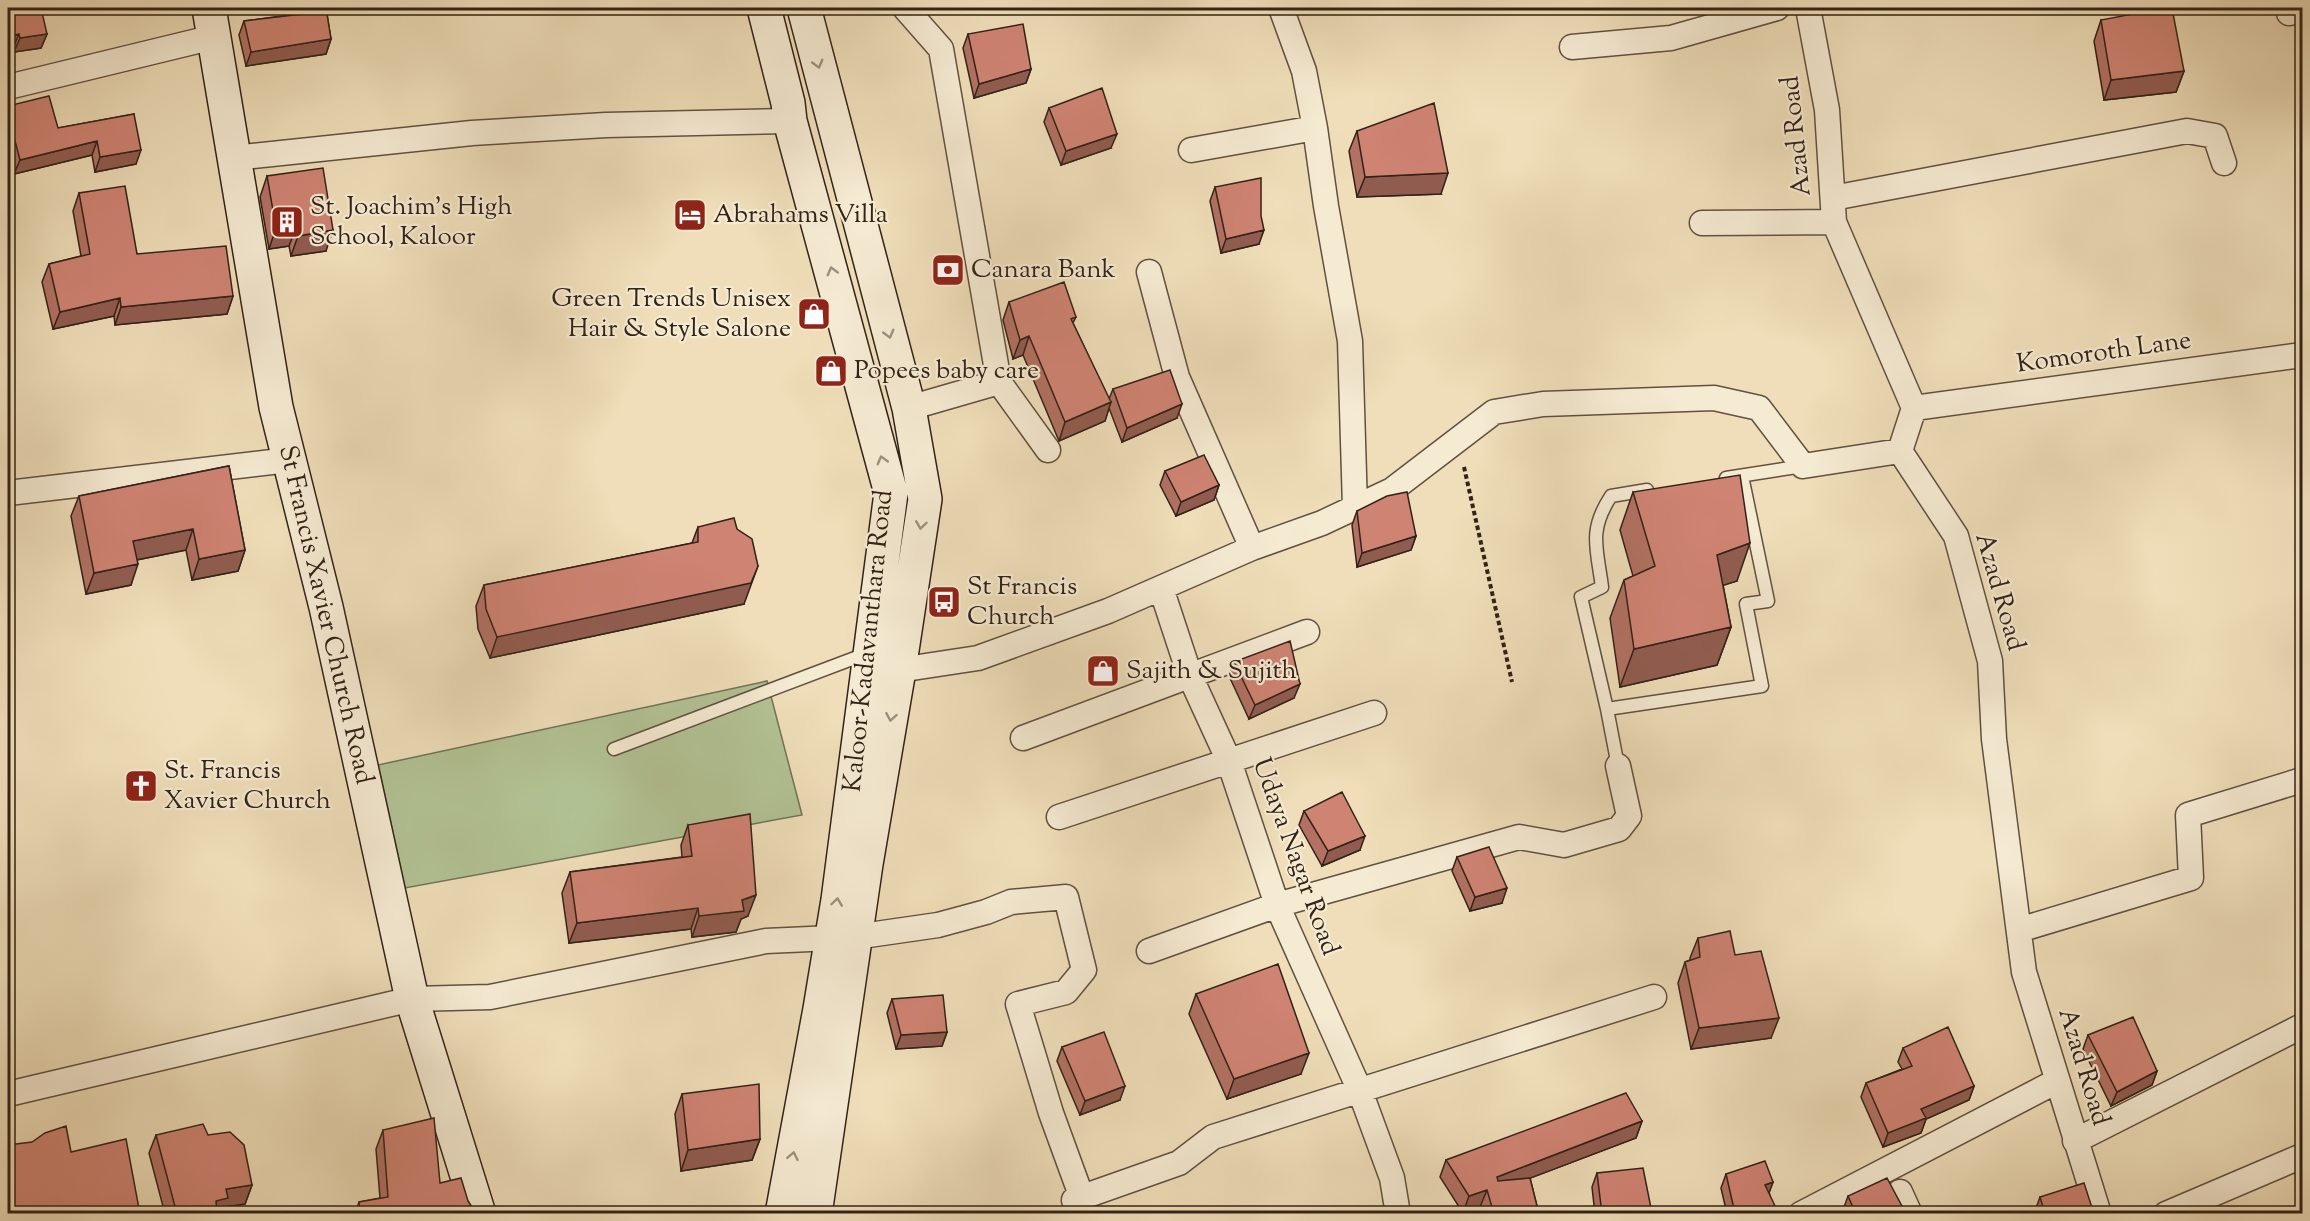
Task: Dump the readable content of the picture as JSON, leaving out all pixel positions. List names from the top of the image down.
{
  "streets": {
    "main road": ["St Francis Xavier Church Road", "Kaloor-Kadavanthara Road"],
    "street": ["Azad Road", "Komoroth Lane", "Udaya Nagar Road"]
  },
  "crossings": [
    ["Azad Road", "Komoroth Lane"]
  ],
  "places": {
    "hotel": ["Abrahams Villa"],
    "building": ["St. Joachim's High School, Kaloor"],
    "bank": ["Canara Bank"],
    "shop": ["Green Trends Unisex Hair & Style Salone", "Popees baby care", "Sajith & Sujith"],
    "bus stop": ["St Francis Church"],
    "church": ["St. Francis Xavier Church"]
  }
}
